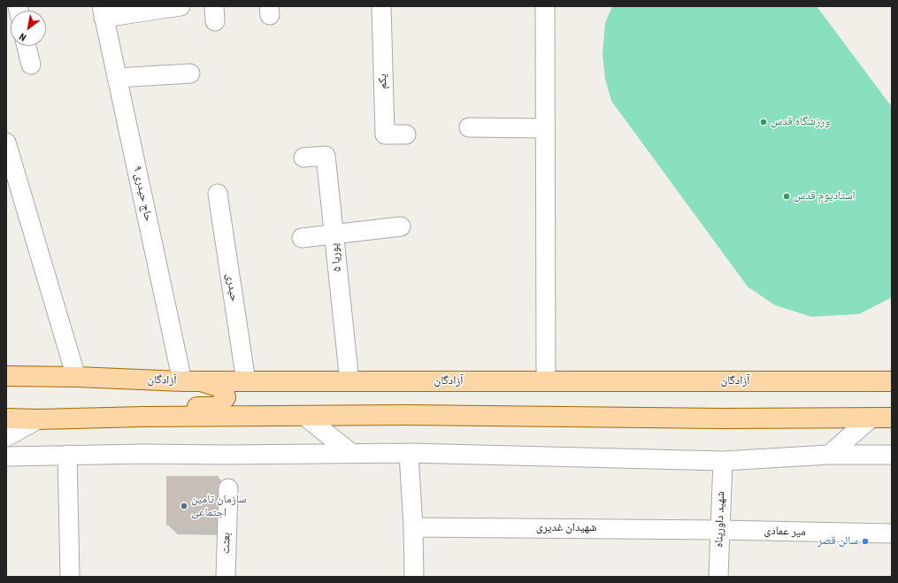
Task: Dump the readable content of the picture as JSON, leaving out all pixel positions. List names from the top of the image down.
{
  "streets": {
    "main road": ["آزادگان"],
    "street": [
      "یکم",
      "حاج حیدری ۹",
      "پوریا ۵",
      "حیدری",
      "شهید داورپناه",
      "شهیدان غدیری",
      "میر عمادی",
      "بعثت"
    ]
  },
  "crossings": [
    ["حاج حیدری ۹", "آزادگان"],
    ["پوریا ۵", "آزادگان"],
    ["حیدری", "آزادگان"],
    ["شهید داورپناه", "شهیدان غدیری"],
    ["شهید داورپناه", "میر عمادی"],
    ["شهیدان غدیری", "میر عمادی"]
  ],
  "places": [
    "ورزشگاه قدس",
    "استادیوم قدس",
    "سازمان تامین اجتماعی",
    "سالن قصر"
  ],
  "north": "bottom left"
}
